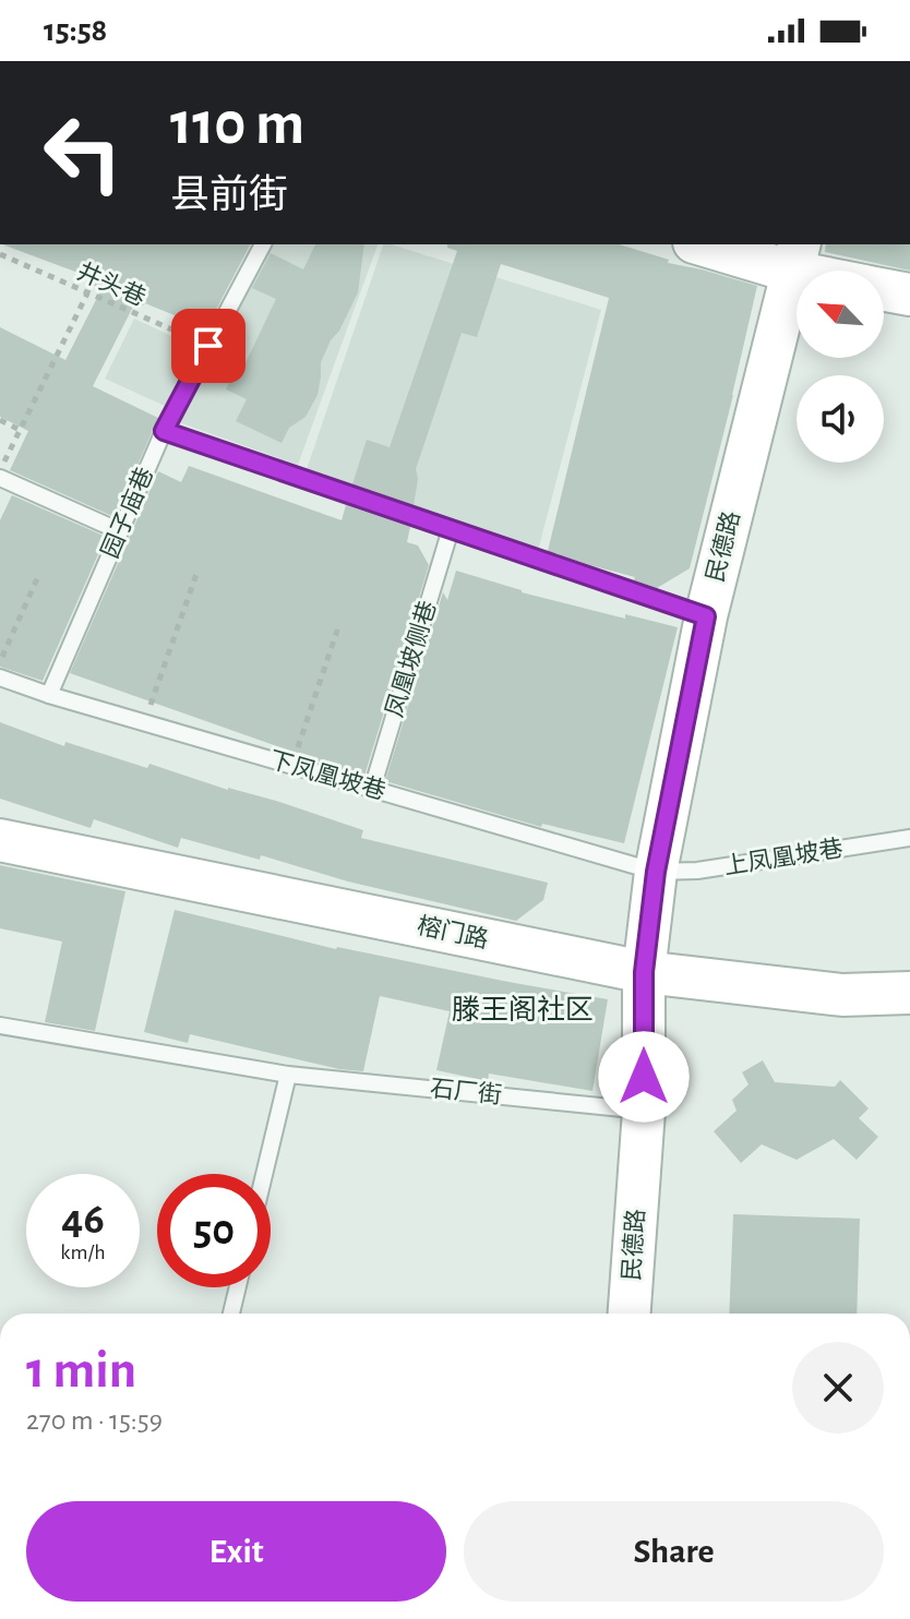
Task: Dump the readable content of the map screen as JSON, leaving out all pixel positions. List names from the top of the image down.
{
  "streets": {
    "street": ["民德路", "榕门路"],
    "lane": [
      "园子庙巷",
      "凤凰坡侧巷",
      "下凤凰坡巷",
      "上凤凰坡巷",
      "石厂街"
    ],
    "path": ["井头巷"]
  },
  "crossings": [
    ["井头巷", "园子庙巷"],
    ["园子庙巷", "下凤凰坡巷"],
    ["民德路", "下凤凰坡巷"],
    ["民德路", "上凤凰坡巷"],
    ["民德路", "榕门路"],
    ["民德路", "石厂街"],
    ["凤凰坡侧巷", "下凤凰坡巷"],
    ["下凤凰坡巷", "上凤凰坡巷"]
  ],
  "districts": ["滕王阁社区"],
  "north": "top left",
  "page": {
    "status": "15:58",
    "turn": ["110 m", "县前街"],
    "speed": "46 km/h",
    "limit": "50",
    "heading": ["1 min", "270 m · 15:59"],
    "buttons": ["Exit", "Share"]
  }
}
